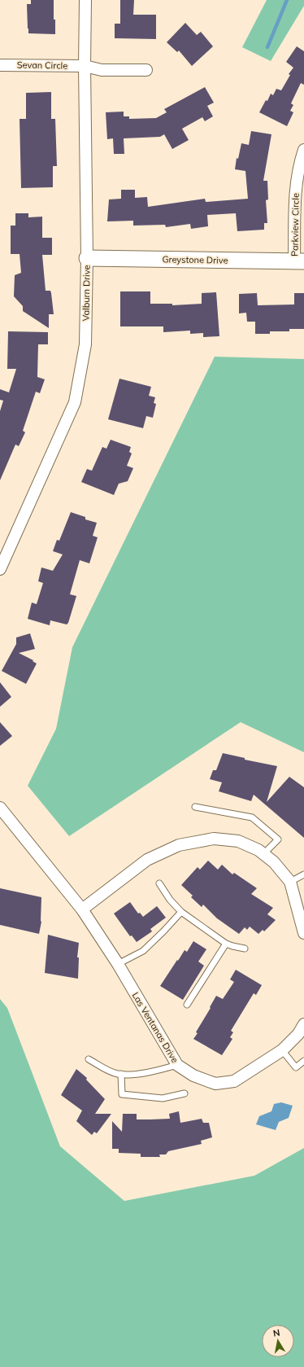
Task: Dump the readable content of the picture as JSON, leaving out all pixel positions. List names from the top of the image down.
{
  "streets": {
    "street": [
      "Sevan Circle",
      "Parkview Circle",
      "Greystone Drive",
      "Valburn Drive",
      "Las Ventanas Drive"
    ]
  },
  "crossings": [
    ["Sevan Circle", "Valburn Drive"],
    ["Parkview Circle", "Greystone Drive"],
    ["Greystone Drive", "Valburn Drive"]
  ],
  "north": "top"
}
